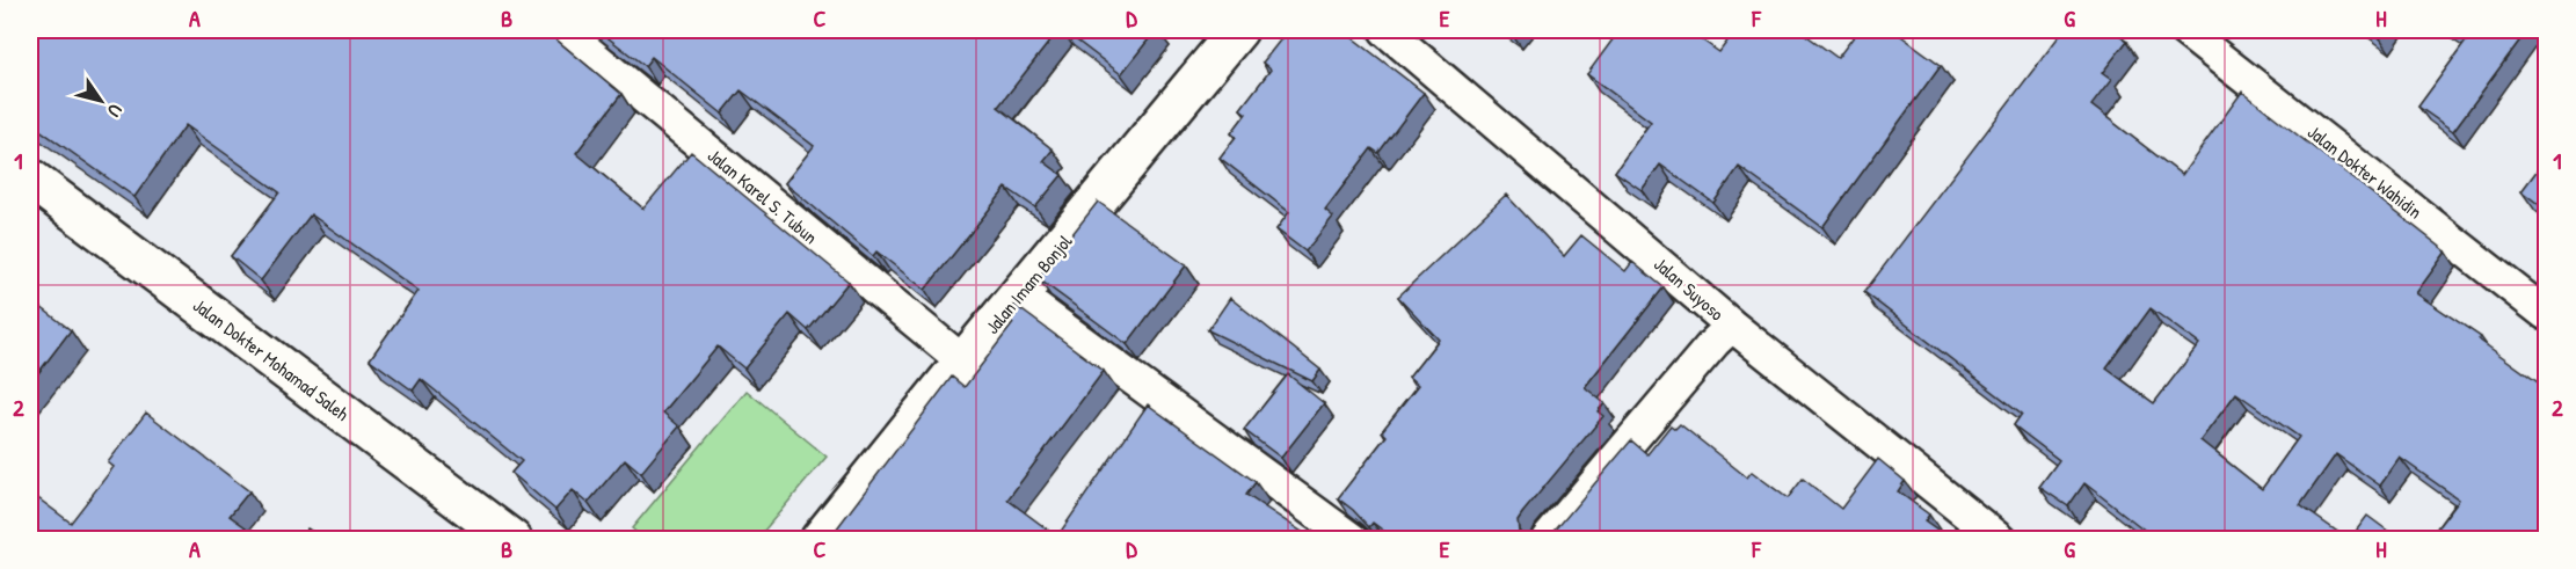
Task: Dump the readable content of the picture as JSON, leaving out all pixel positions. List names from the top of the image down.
{
  "streets": {
    "street": [
      "Jalan Dokter Wahidin",
      "Jalan Karel S. Tubun",
      "Jalan Imam Bonjol",
      "Jalan Suyoso",
      "Jalan Dokter Mohamad Saleh"
    ]
  },
  "crossings": [
    ["Jalan Karel S. Tubun", "Jalan Imam Bonjol"]
  ],
  "north": "bottom right",
  "grid": {
    "columns": [
      "A",
      "B",
      "C",
      "D",
      "E",
      "F",
      "G",
      "H"
    ],
    "rows": ["1", "2"]
  }
}
